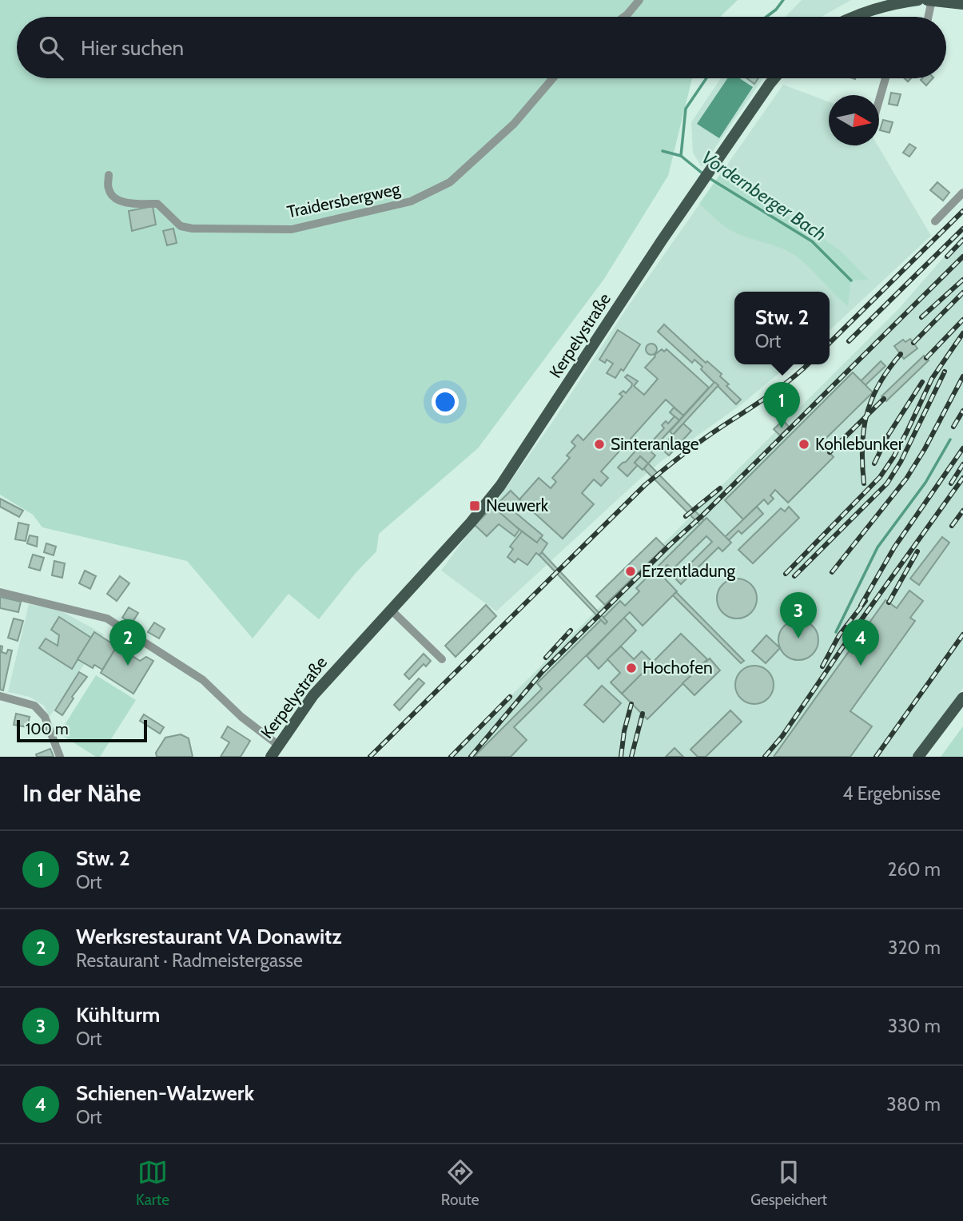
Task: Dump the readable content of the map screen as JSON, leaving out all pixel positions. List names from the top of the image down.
{
  "streets": {
    "main road": ["Kerpelystraße"],
    "street": ["Traidersbergweg"]
  },
  "water": ["Vordernberger Bach"],
  "places": {
    "other": [
      "Sinteranlage",
      "Kohlebunker",
      "Erzentladung",
      "Hochofen"
    ],
    "transit": ["Neuwerk"]
  },
  "scale_bar": "100 m",
  "north": "right",
  "page": {
    "search": "Hier suchen",
    "popup": ["Stw. 2", "Ort"],
    "pins": [
      "1",
      "3",
      "2",
      "4"
    ],
    "scale": "100 m",
    "heading": ["In der Nähe", "4 Ergebnisse"],
    "list": [
      {
        "mark": "1",
        "name": "Stw. 2",
        "note": "Ort",
        "value": "260 m"
      },
      {
        "mark": "2",
        "name": "Werksrestaurant VA Donawitz",
        "note": "Restaurant · Radmeistergasse",
        "value": "320 m"
      },
      {
        "mark": "3",
        "name": "Kühlturm",
        "note": "Ort",
        "value": "330 m"
      },
      {
        "mark": "4",
        "name": "Schienen-Walzwerk",
        "note": "Ort",
        "value": "380 m"
      }
    ],
    "nav": ["Karte", "Route", "Gespeichert"]
  }
}
